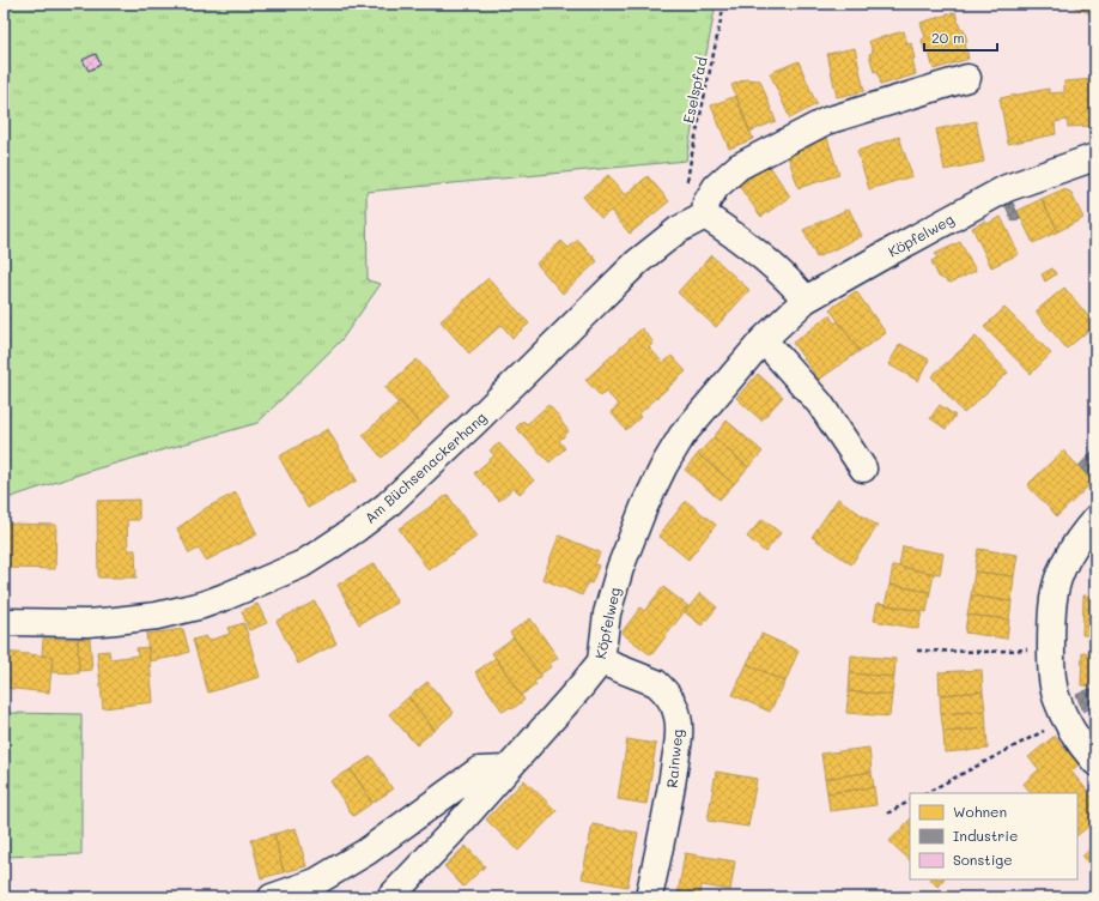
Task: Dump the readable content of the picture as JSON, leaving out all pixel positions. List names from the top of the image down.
{
  "streets": {
    "street": ["Köpfelweg", "Am Büchsenackerhang", "Rainweg"],
    "path": ["Eselspfad"]
  },
  "crossings": [
    ["Köpfelweg", "Rainweg"]
  ],
  "legend": ["Wohnen", "Industrie", "Sonstige"],
  "scale_bar": "20 m"
}
